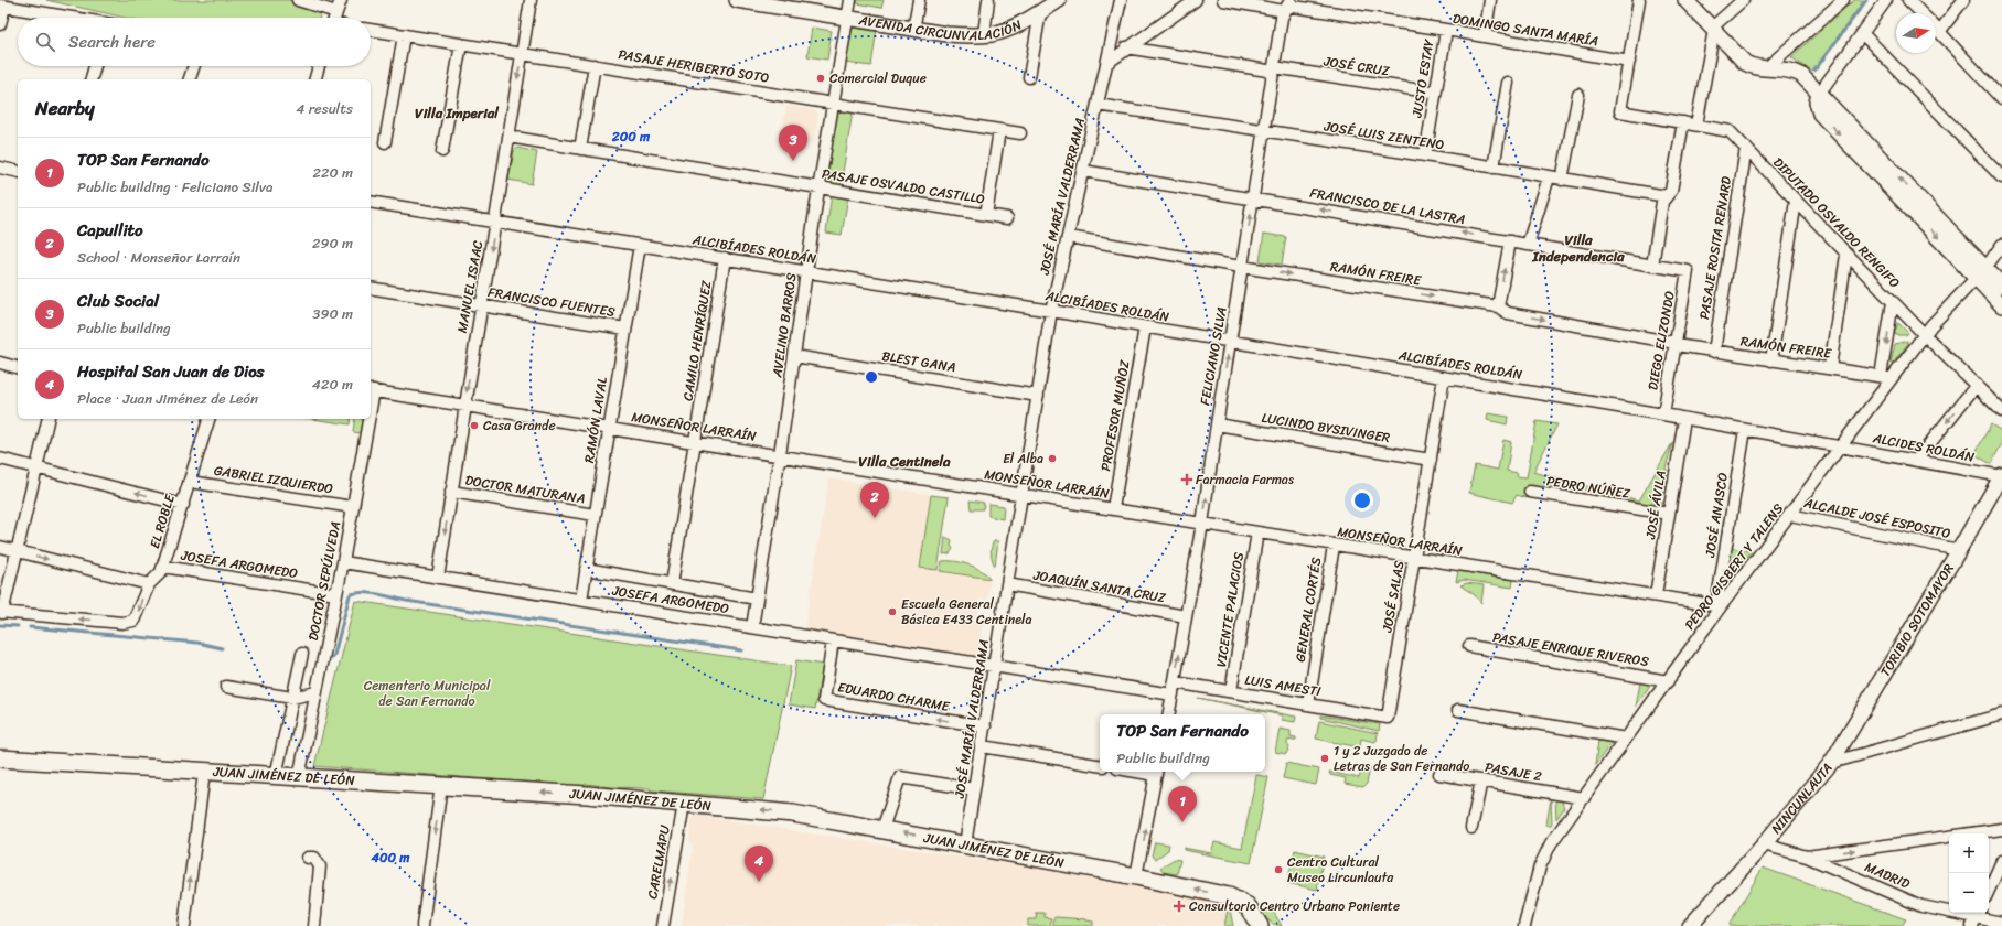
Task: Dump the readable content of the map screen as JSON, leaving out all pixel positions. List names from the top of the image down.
{
  "streets": {
    "main road": ["JUAN JIMÉNEZ DE LEÓN"],
    "street": [
      "AVENIDA CIRCUNVALACIÓN",
      "DOMINGO SANTA MARÍA",
      "PASAJE HERIBERTO SOTO",
      "JOSÉ CRUZ",
      "JUSTO ESTAY",
      "JOSÉ LUIS ZENTENO",
      "PASAJE OSVALDO CASTILLO",
      "JOSÉ MARÍA VALDERRAMA",
      "FRANCISCO DE LA LASTRA",
      "DIPUTADO OSVALDO RENGIFO",
      "PASAJE ROSITA RENARD",
      "ALCIBÍADES ROLDÁN",
      "RAMÓN FREIRE",
      "MANUEL ISAAC",
      "FRANCISCO FUENTES",
      "AVELINO BARROS",
      "CAMILO HENRÍQUEZ",
      "DIEGO ELIZONDO",
      "FELICIANO SILVA",
      "BLEST GANA",
      "PROFESOR MUÑOZ",
      "RAMÓN LAVAL",
      "MONSEÑOR LARRAÍN",
      "LUCINDO BYSIVINGER",
      "ALCIDES ROLDÁN",
      "GABRIEL IZQUIERDO",
      "PEDRO NÚÑEZ",
      "DOCTOR MATURANA",
      "JOSÉ ÁVILA",
      "JOSÉ ANASCO",
      "ALCALDE JOSÉ ESPOSITO",
      "EL ROBLE",
      "JOSEFA ARGOMEDO",
      "PEDRO GISBERT Y TALENS",
      "DOCTOR SEPÚLVEDA",
      "JOAQUÍN SANTA CRUZ",
      "JOSÉ SALAS",
      "VICENTE PALACIOS",
      "GENERAL CORTÉS",
      "TORIBIO SOTOMAYOR",
      "PASAJE ENRIQUE RIVEROS",
      "LUIS AMESTI",
      "EDUARDO CHARME",
      "PASAJE 2",
      "NINCUNLAUTA",
      "CARELMAPU",
      "MADRID"
    ]
  },
  "crossings": [
    ["AVENIDA CIRCUNVALACIÓN", "AVELINO BARROS"],
    ["DOMINGO SANTA MARÍA", "JUSTO ESTAY"],
    ["DOMINGO SANTA MARÍA", "DIPUTADO OSVALDO RENGIFO"],
    ["DOMINGO SANTA MARÍA", "FELICIANO SILVA"],
    ["PASAJE HERIBERTO SOTO", "MANUEL ISAAC"],
    ["PASAJE HERIBERTO SOTO", "AVELINO BARROS"],
    ["JOSÉ CRUZ", "JUSTO ESTAY"],
    ["JOSÉ CRUZ", "FELICIANO SILVA"],
    ["JUSTO ESTAY", "JOSÉ LUIS ZENTENO"],
    ["JOSÉ LUIS ZENTENO", "JOSÉ MARÍA VALDERRAMA"],
    ["JOSÉ LUIS ZENTENO", "FELICIANO SILVA"],
    ["PASAJE OSVALDO CASTILLO", "MANUEL ISAAC"],
    ["PASAJE OSVALDO CASTILLO", "AVELINO BARROS"],
    ["JOSÉ MARÍA VALDERRAMA", "FRANCISCO DE LA LASTRA"],
    ["JOSÉ MARÍA VALDERRAMA", "ALCIBÍADES ROLDÁN"],
    ["JOSÉ MARÍA VALDERRAMA", "RAMÓN FREIRE"],
    ["JOSÉ MARÍA VALDERRAMA", "BLEST GANA"],
    ["JOSÉ MARÍA VALDERRAMA", "MONSEÑOR LARRAÍN"],
    ["JOSÉ MARÍA VALDERRAMA", "JOSEFA ARGOMEDO"],
    ["JOSÉ MARÍA VALDERRAMA", "JOAQUÍN SANTA CRUZ"],
    ["JOSÉ MARÍA VALDERRAMA", "EDUARDO CHARME"],
    ["JOSÉ MARÍA VALDERRAMA", "JUAN JIMÉNEZ DE LEÓN"],
    ["FRANCISCO DE LA LASTRA", "DIEGO ELIZONDO"],
    ["FRANCISCO DE LA LASTRA", "FELICIANO SILVA"],
    ["DIPUTADO OSVALDO RENGIFO", "PASAJE ROSITA RENARD"],
    ["DIPUTADO OSVALDO RENGIFO", "PEDRO GISBERT Y TALENS"],
    ["PASAJE ROSITA RENARD", "RAMÓN FREIRE"],
    ["ALCIBÍADES ROLDÁN", "MANUEL ISAAC"],
    ["ALCIBÍADES ROLDÁN", "AVELINO BARROS"],
    ["ALCIBÍADES ROLDÁN", "CAMILO HENRÍQUEZ"],
    ["ALCIBÍADES ROLDÁN", "DIEGO ELIZONDO"],
    ["ALCIBÍADES ROLDÁN", "FELICIANO SILVA"],
    ["ALCIBÍADES ROLDÁN", "PROFESOR MUÑOZ"],
    ["ALCIBÍADES ROLDÁN", "RAMÓN LAVAL"],
    ["ALCIBÍADES ROLDÁN", "ALCIDES ROLDÁN"],
    ["ALCIBÍADES ROLDÁN", "JOSÉ ÁVILA"],
    ["ALCIBÍADES ROLDÁN", "JOSÉ ANASCO"],
    ["ALCIBÍADES ROLDÁN", "PEDRO GISBERT Y TALENS"],
    ["ALCIBÍADES ROLDÁN", "JOSÉ SALAS"],
    ["RAMÓN FREIRE", "DIEGO ELIZONDO"],
    ["RAMÓN FREIRE", "FELICIANO SILVA"],
    ["RAMÓN FREIRE", "PEDRO GISBERT Y TALENS"],
    ["MANUEL ISAAC", "FRANCISCO FUENTES"],
    ["MANUEL ISAAC", "MONSEÑOR LARRAÍN"],
    ["MANUEL ISAAC", "DOCTOR MATURANA"],
    ["MANUEL ISAAC", "JOSEFA ARGOMEDO"],
    ["FRANCISCO FUENTES", "RAMÓN LAVAL"],
    ["AVELINO BARROS", "BLEST GANA"],
    ["AVELINO BARROS", "MONSEÑOR LARRAÍN"],
    ["AVELINO BARROS", "JOSEFA ARGOMEDO"],
    ["CAMILO HENRÍQUEZ", "MONSEÑOR LARRAÍN"],
    ["FELICIANO SILVA", "MONSEÑOR LARRAÍN"],
    ["FELICIANO SILVA", "LUCINDO BYSIVINGER"],
    ["FELICIANO SILVA", "JOAQUÍN SANTA CRUZ"],
    ["FELICIANO SILVA", "LUIS AMESTI"],
    ["PROFESOR MUÑOZ", "MONSEÑOR LARRAÍN"],
    ["RAMÓN LAVAL", "MONSEÑOR LARRAÍN"],
    ["RAMÓN LAVAL", "DOCTOR MATURANA"],
    ["RAMÓN LAVAL", "JOSEFA ARGOMEDO"],
    ["MONSEÑOR LARRAÍN", "JOSÉ ÁVILA"],
    ["MONSEÑOR LARRAÍN", "JOSÉ ANASCO"],
    ["MONSEÑOR LARRAÍN", "PEDRO GISBERT Y TALENS"],
    ["MONSEÑOR LARRAÍN", "JOSÉ SALAS"],
    ["MONSEÑOR LARRAÍN", "VICENTE PALACIOS"],
    ["MONSEÑOR LARRAÍN", "GENERAL CORTÉS"],
    ["LUCINDO BYSIVINGER", "JOSÉ SALAS"],
    ["ALCIDES ROLDÁN", "PEDRO GISBERT Y TALENS"],
    ["ALCIDES ROLDÁN", "TORIBIO SOTOMAYOR"],
    ["GABRIEL IZQUIERDO", "EL ROBLE"],
    ["GABRIEL IZQUIERDO", "DOCTOR SEPÚLVEDA"],
    ["PEDRO NÚÑEZ", "JOSÉ ÁVILA"],
    ["JOSÉ ANASCO", "PEDRO GISBERT Y TALENS"],
    ["ALCALDE JOSÉ ESPOSITO", "PEDRO GISBERT Y TALENS"],
    ["ALCALDE JOSÉ ESPOSITO", "TORIBIO SOTOMAYOR"],
    ["EL ROBLE", "JOSEFA ARGOMEDO"],
    ["JOSEFA ARGOMEDO", "DOCTOR SEPÚLVEDA"],
    ["JOSEFA ARGOMEDO", "EDUARDO CHARME"],
    ["PEDRO GISBERT Y TALENS", "PASAJE ENRIQUE RIVEROS"],
    ["PEDRO GISBERT Y TALENS", "PASAJE 2"],
    ["DOCTOR SEPÚLVEDA", "JUAN JIMÉNEZ DE LEÓN"],
    ["JOSÉ SALAS", "LUIS AMESTI"],
    ["VICENTE PALACIOS", "LUIS AMESTI"],
    ["GENERAL CORTÉS", "LUIS AMESTI"],
    ["TORIBIO SOTOMAYOR", "NINCUNLAUTA"],
    ["JUAN JIMÉNEZ DE LEÓN", "CARELMAPU"],
    ["NINCUNLAUTA", "MADRID"]
  ],
  "one_way": [
    "FRANCISCO DE LA LASTRA",
    "RAMÓN FREIRE",
    "FELICIANO SILVA",
    "JUAN JIMÉNEZ DE LEÓN",
    "CARELMAPU"
  ],
  "districts": ["Villa Imperial", "Villa Independencia", "Villa Centinela"],
  "parks": ["Cementerio Municipal de San Fernando"],
  "places": {
    "other": [
      "Comercial Duque",
      "Casa Grande",
      "El Alba",
      "Escuela General Básica E433 Centinela",
      "1 y 2 Juzgado de Letras de San Fernando",
      "Centro Cultural Museo Lircunlauta"
    ],
    "health": ["Farmacia Farmas", "Consultorio Centro Urbano Poniente"]
  },
  "north": "right",
  "page": {
    "search": "Search here",
    "heading": ["Nearby", "4 results"],
    "pins": [
      "3",
      "2",
      "1",
      "4"
    ],
    "list": [
      {
        "mark": "1",
        "name": "TOP San Fernando",
        "note": "Public building · Feliciano Silva",
        "value": "220 m"
      },
      {
        "mark": "2",
        "name": "Capullito",
        "note": "School · Monseñor Larraín",
        "value": "290 m"
      },
      {
        "mark": "3",
        "name": "Club Social",
        "note": "Public building",
        "value": "390 m"
      },
      {
        "mark": "4",
        "name": "Hospital San Juan de Dios",
        "note": "Place · Juan Jiménez de León",
        "value": "420 m"
      }
    ],
    "popup": ["TOP San Fernando", "Public building"],
    "map_buttons": ["+", "−"]
  },
  "rings": ["200 m", "400 m"]
}
